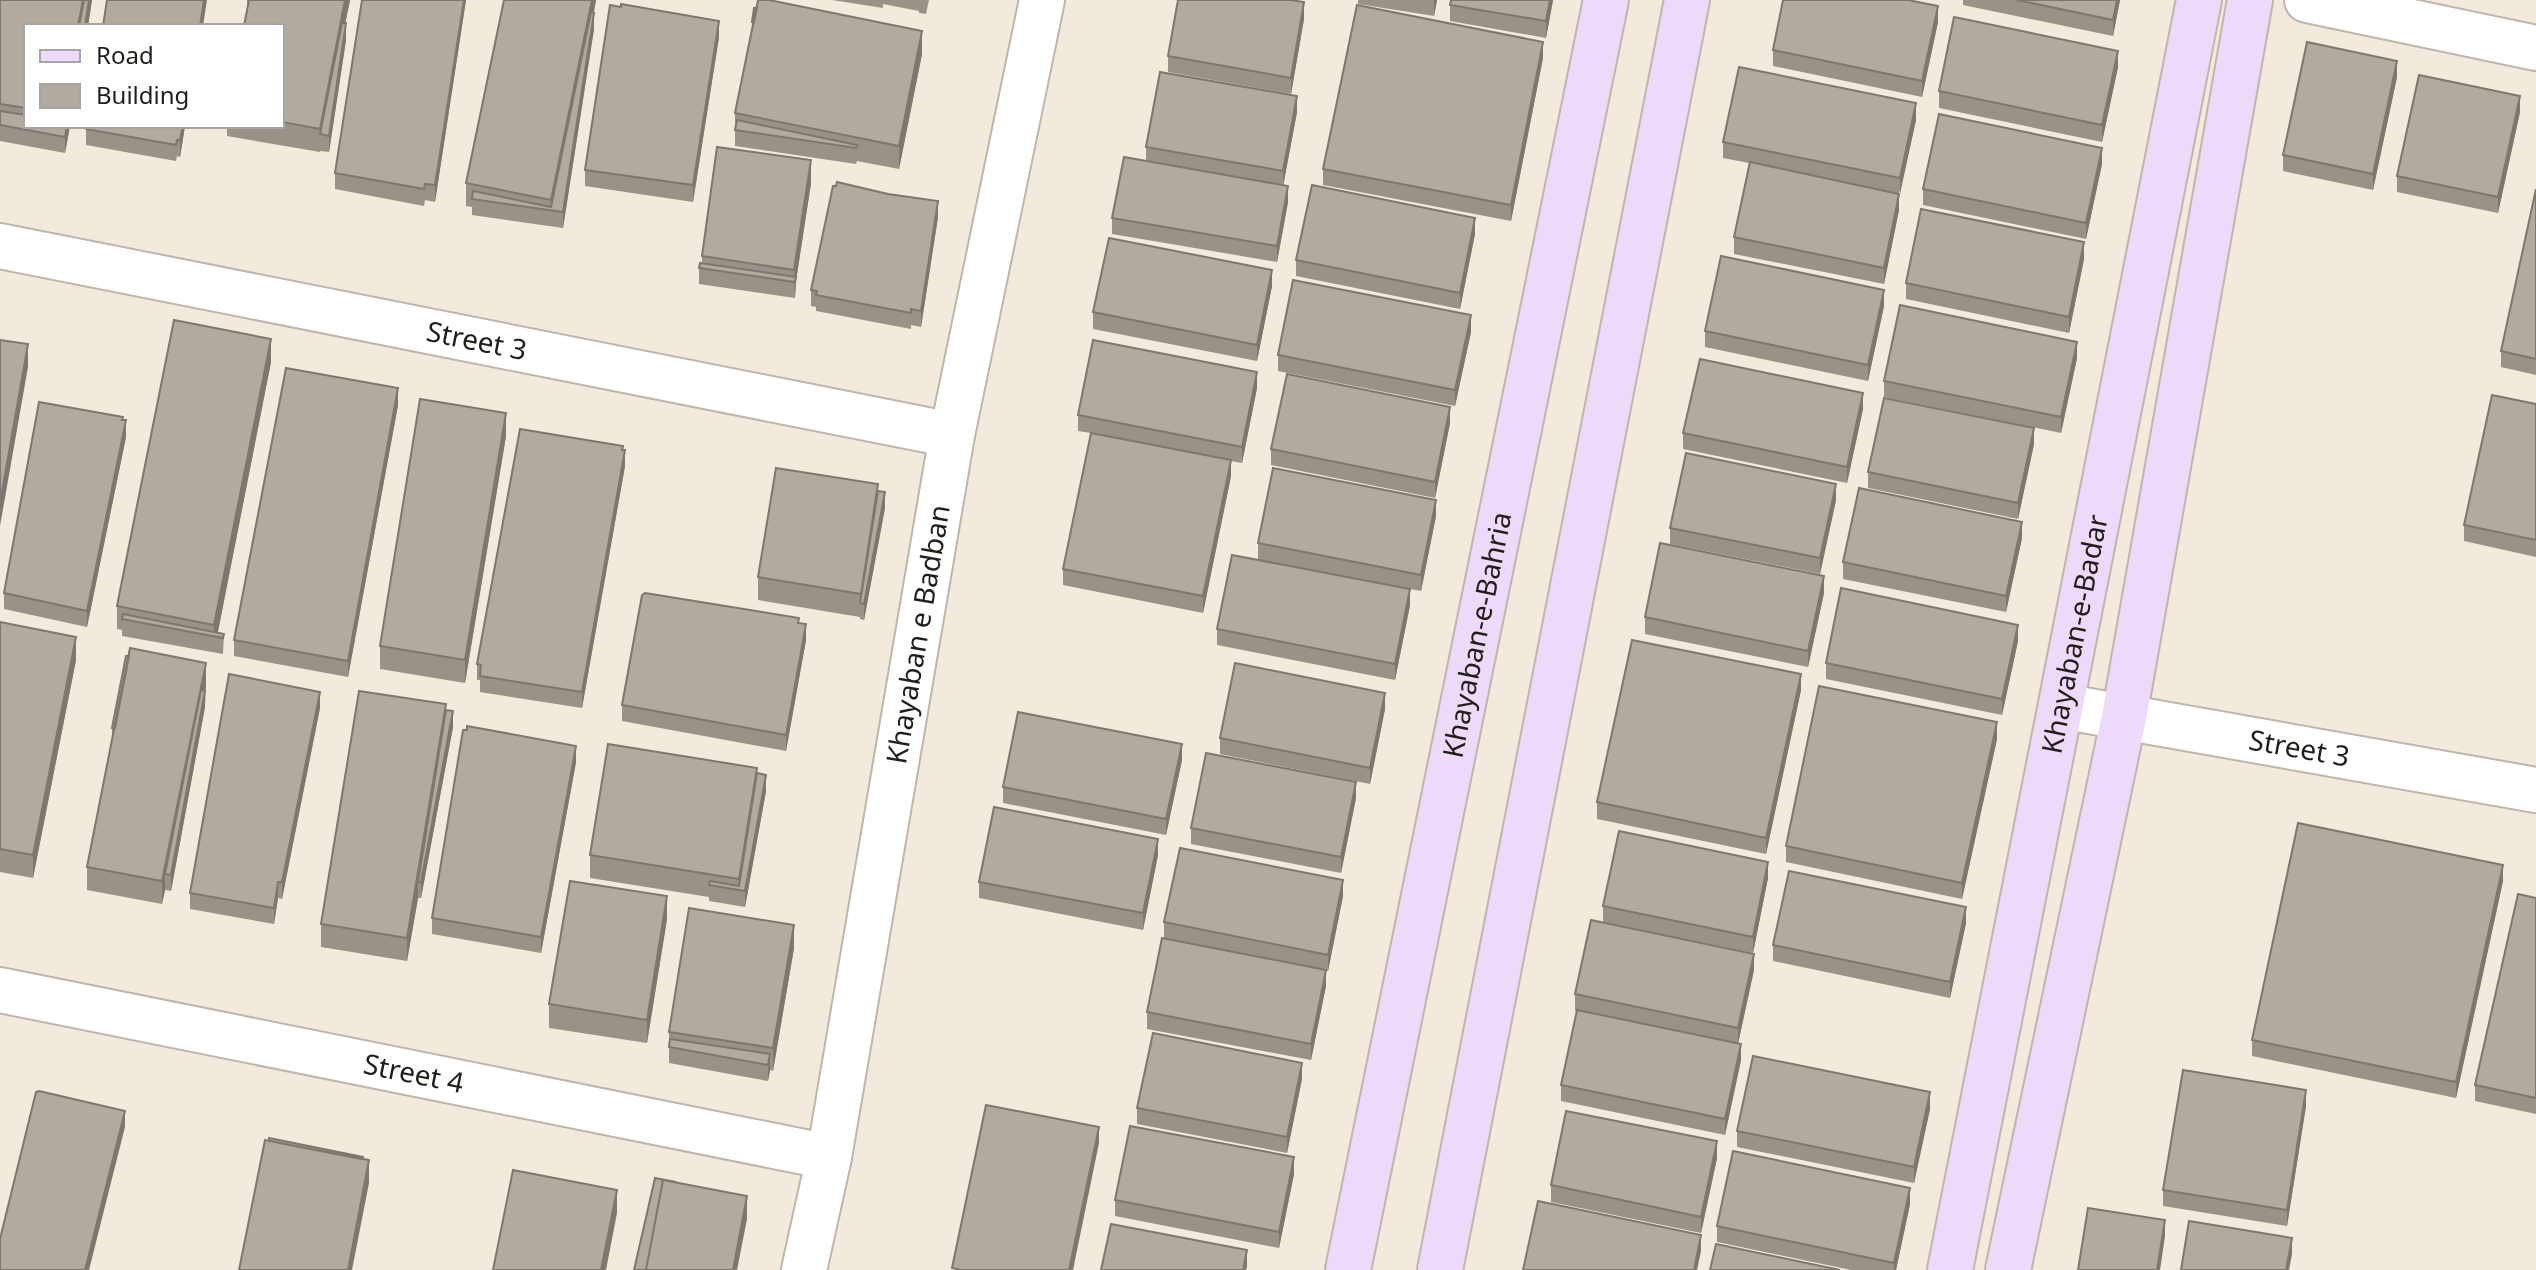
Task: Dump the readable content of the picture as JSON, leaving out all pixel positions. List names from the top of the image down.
{
  "streets": {
    "main road": ["Khayaban-e-Bahria", "Khayaban-e-Badar"],
    "street": ["Street 3", "Khayaban e Badban", "Street 4"]
  },
  "crossings": [
    ["Street 3", "Khayaban e Badban"],
    ["Street 3", "Khayaban-e-Badar"],
    ["Khayaban e Badban", "Street 4"]
  ],
  "legend": ["Road", "Building"]
}
